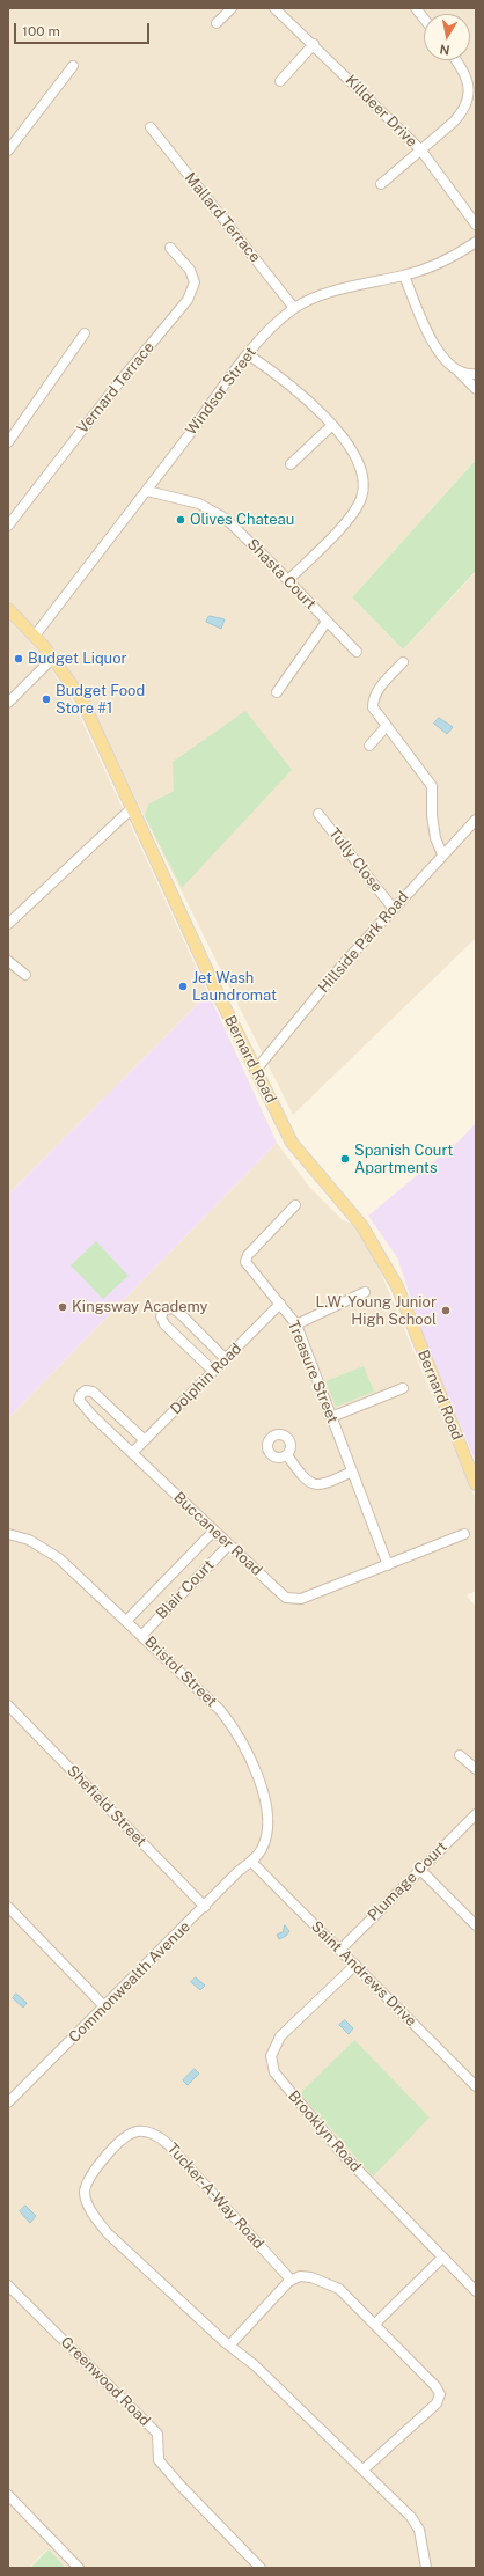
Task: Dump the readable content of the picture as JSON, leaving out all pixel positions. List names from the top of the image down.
{
  "streets": {
    "main road": ["Bernard Road"],
    "street": [
      "Killdeer Drive",
      "Mallard Terrace",
      "Vernard Terrace",
      "Windsor Street",
      "Shasta Court",
      "Tully Close",
      "Hillside Park Road",
      "Treasure Street",
      "Dolphin Road",
      "Buccaneer Road",
      "Blair Court",
      "Bristol Street",
      "Shefield Street",
      "Plumage Court",
      "Saint Andrews Drive",
      "Commonwealth Avenue",
      "Brooklyn Road",
      "Tucker-A-Way Road",
      "Greenwood Road"
    ]
  },
  "crossings": [
    ["Mallard Terrace", "Windsor Street"],
    ["Windsor Street", "Shasta Court"],
    ["Windsor Street", "Bernard Road"],
    ["Tully Close", "Hillside Park Road"],
    ["Hillside Park Road", "Bernard Road"],
    ["Treasure Street", "Dolphin Road"],
    ["Treasure Street", "Buccaneer Road"],
    ["Dolphin Road", "Buccaneer Road"],
    ["Buccaneer Road", "Blair Court"],
    ["Blair Court", "Bristol Street"],
    ["Bristol Street", "Saint Andrews Drive"],
    ["Bristol Street", "Commonwealth Avenue"],
    ["Shefield Street", "Commonwealth Avenue"],
    ["Plumage Court", "Saint Andrews Drive"],
    ["Saint Andrews Drive", "Commonwealth Avenue"],
    ["Saint Andrews Drive", "Brooklyn Road"]
  ],
  "places": [
    "Olives Chateau",
    "Budget Liquor",
    "Budget Food Store #1",
    "Jet Wash Laundromat",
    "Spanish Court Apartments",
    "Kingsway Academy",
    "L.W. Young Junior High School"
  ],
  "scale_bar": "100 m",
  "north": "bottom"
}
